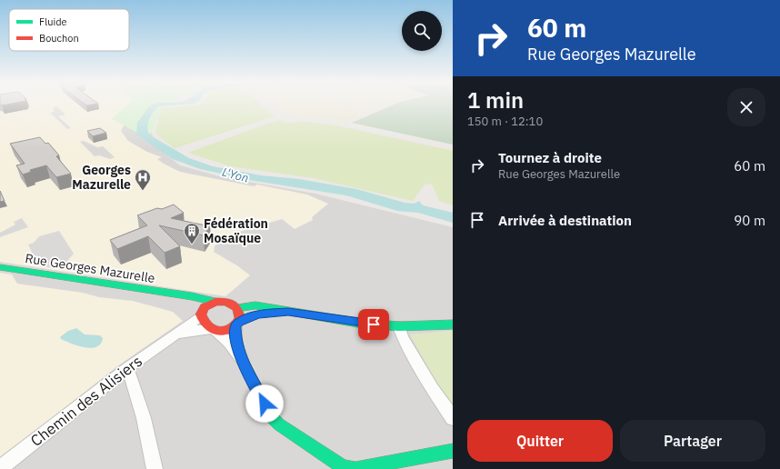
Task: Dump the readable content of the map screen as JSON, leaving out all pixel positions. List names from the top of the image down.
{
  "streets": {
    "main road": ["Rue Georges Mazurelle"],
    "street": ["Chemin des Alisiers"]
  },
  "crossings": [
    ["Rue Georges Mazurelle", "Chemin des Alisiers"]
  ],
  "water": ["L'Yon"],
  "places": {
    "hospital": ["Georges Mazurelle"],
    "building": ["Fédération Mosaïque"]
  },
  "legend": ["Fluide", "Bouchon"],
  "page": {
    "turn": ["60 m", "Rue Georges Mazurelle"],
    "heading": ["1 min", "150 m · 12:10"],
    "list": [
      {
        "name": "Tournez à droite",
        "note": "Rue Georges Mazurelle",
        "value": "60 m"
      },
      {
        "name": "Arrivée à destination",
        "value": "90 m"
      }
    ],
    "buttons": ["Quitter", "Partager"]
  }
}
